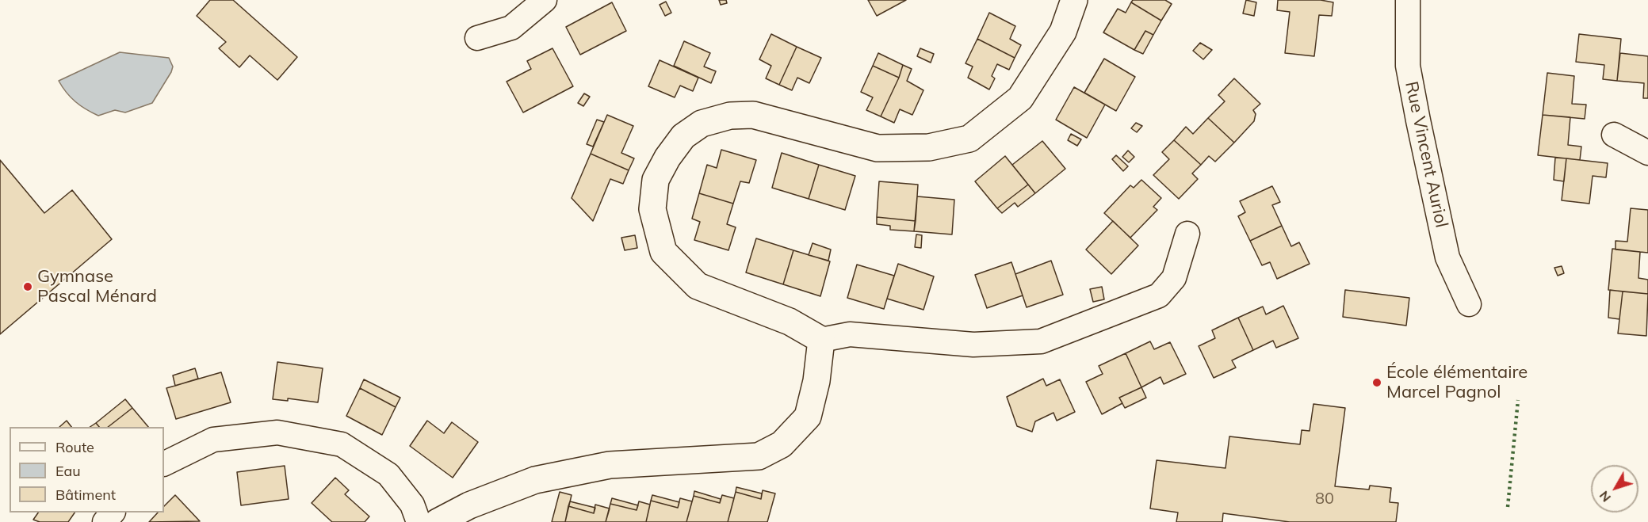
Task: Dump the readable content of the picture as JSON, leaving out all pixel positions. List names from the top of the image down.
{
  "streets": {
    "street": ["Rue Vincent Auriol"]
  },
  "places": ["Gymnase Pascal Ménard", "École élémentaire Marcel Pagnol"],
  "house_numbers": ["80"],
  "legend": ["Route", "Eau", "Bâtiment"],
  "north": "bottom left"
}
